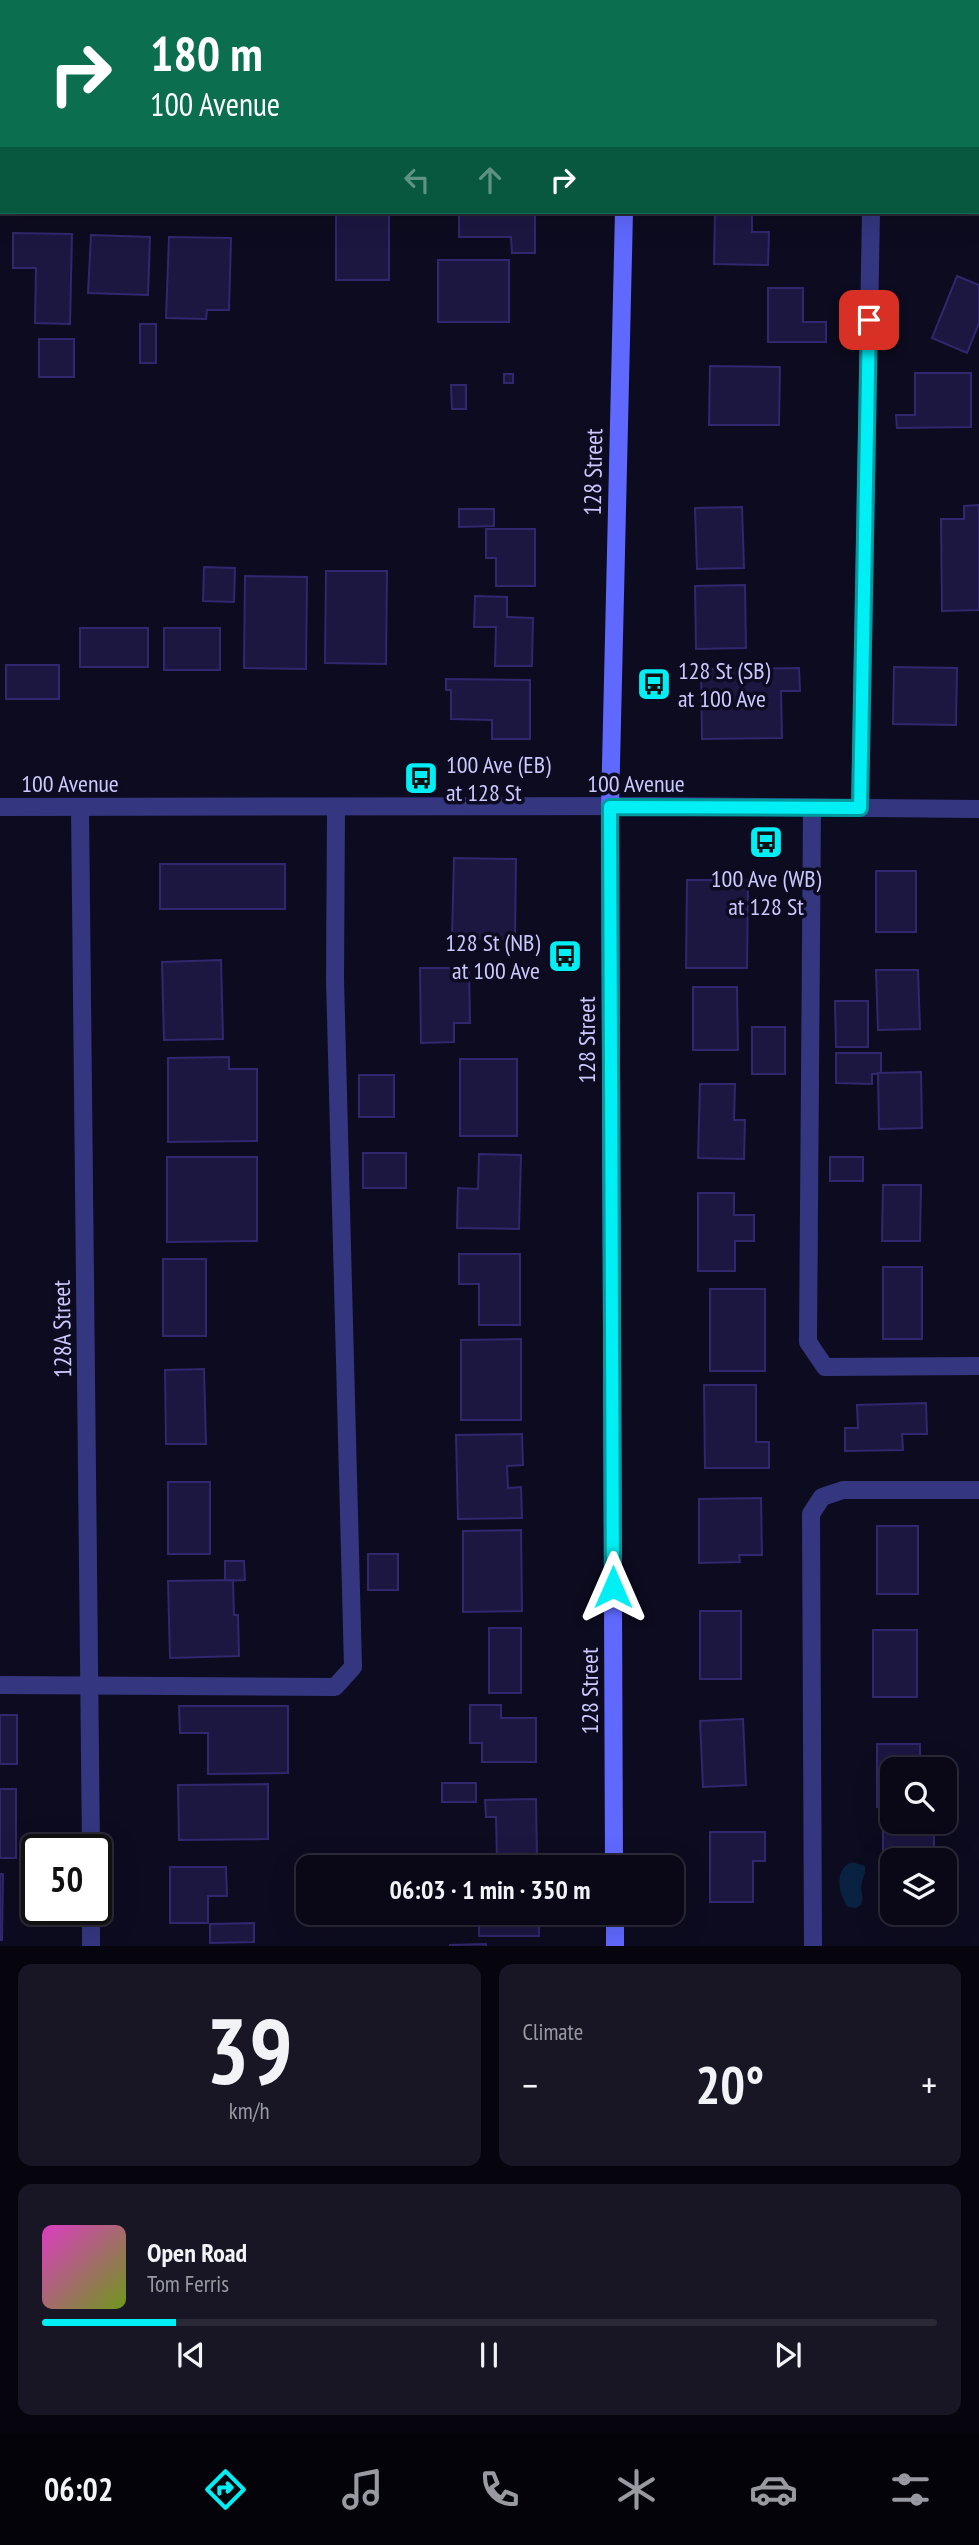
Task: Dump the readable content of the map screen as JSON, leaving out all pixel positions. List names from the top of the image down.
{
  "streets": {
    "main road": ["128 Street"],
    "street": ["100 Avenue", "128A Street"]
  },
  "crossings": [
    ["128 Street", "100 Avenue"],
    ["100 Avenue", "128A Street"]
  ],
  "places": {
    "bus stop": [
      "128 St (SB) at 100 Ave",
      "100 Ave (EB) at 128 St",
      "100 Ave (WB) at 128 St",
      "128 St (NB) at 100 Ave"
    ]
  },
  "page": {
    "turn": ["180 m", "100 Avenue"],
    "limit": "50",
    "trip": "06:03 · 1 min · 350 m",
    "tile": [
      ["39", "km/h"],
      "Climate"
    ],
    "heat": ["−", "20°", "+"],
    "song": ["Open Road", "Tom Ferris"],
    "tabs": "06:02"
  }
}
